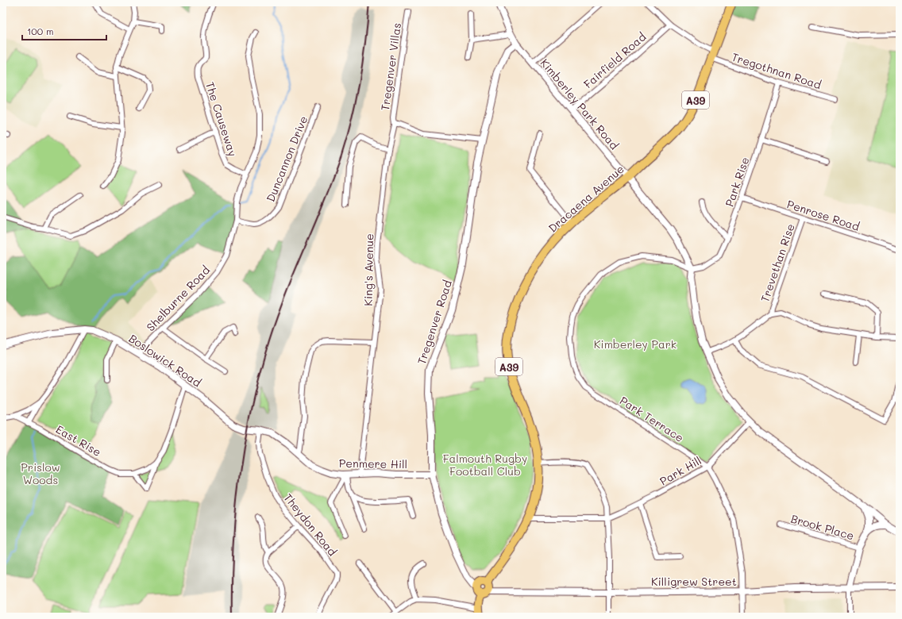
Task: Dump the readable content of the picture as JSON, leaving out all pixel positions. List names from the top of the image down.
{
  "streets": {
    "main road": ["A39", "Dracaena Avenue"],
    "street": [
      "Fairfield Road",
      "Tregenver Villas",
      "Tregothnan Road",
      "Kimberley Park Road",
      "The Causeway",
      "Duncannon Drive",
      "Park Rise",
      "Penrose Road",
      "Trevethan Rise",
      "King's Avenue",
      "Shelburne Road",
      "Tregenver Road",
      "Boslowick Road",
      "Park Terrace",
      "East Rise",
      "Penmere Hill",
      "Park Hill",
      "Theydon Road",
      "Brook Place",
      "Killigrew Street"
    ]
  },
  "crossings": [
    ["Fairfield Road", "Tregothnan Road"],
    ["Fairfield Road", "Kimberley Park Road"],
    ["Tregenver Villas", "King's Avenue"],
    ["Tregothnan Road", "Park Rise"],
    ["Tregothnan Road", "Dracaena Avenue"],
    ["Kimberley Park Road", "Park Rise"],
    ["Kimberley Park Road", "Dracaena Avenue"],
    ["Kimberley Park Road", "Trevethan Rise"],
    ["Kimberley Park Road", "Tregenver Road"],
    ["Kimberley Park Road", "Park Terrace"],
    ["Kimberley Park Road", "Park Hill"],
    ["The Causeway", "Shelburne Road"],
    ["Duncannon Drive", "Shelburne Road"],
    ["Park Rise", "Penrose Road"],
    ["Park Rise", "Park Terrace"],
    ["Dracaena Avenue", "Tregenver Road"],
    ["Dracaena Avenue", "Killigrew Street"],
    ["Penrose Road", "Trevethan Rise"],
    ["King's Avenue", "Penmere Hill"],
    ["Shelburne Road", "Boslowick Road"],
    ["Tregenver Road", "Penmere Hill"],
    ["Tregenver Road", "Killigrew Street"],
    ["Boslowick Road", "East Rise"],
    ["Boslowick Road", "Penmere Hill"],
    ["Park Terrace", "Park Hill"],
    ["Penmere Hill", "Theydon Road"]
  ],
  "parks": ["Kimberley Park", "Falmouth Rugby Football Club", "Prislow Woods"],
  "scale_bar": "100 m"
}
